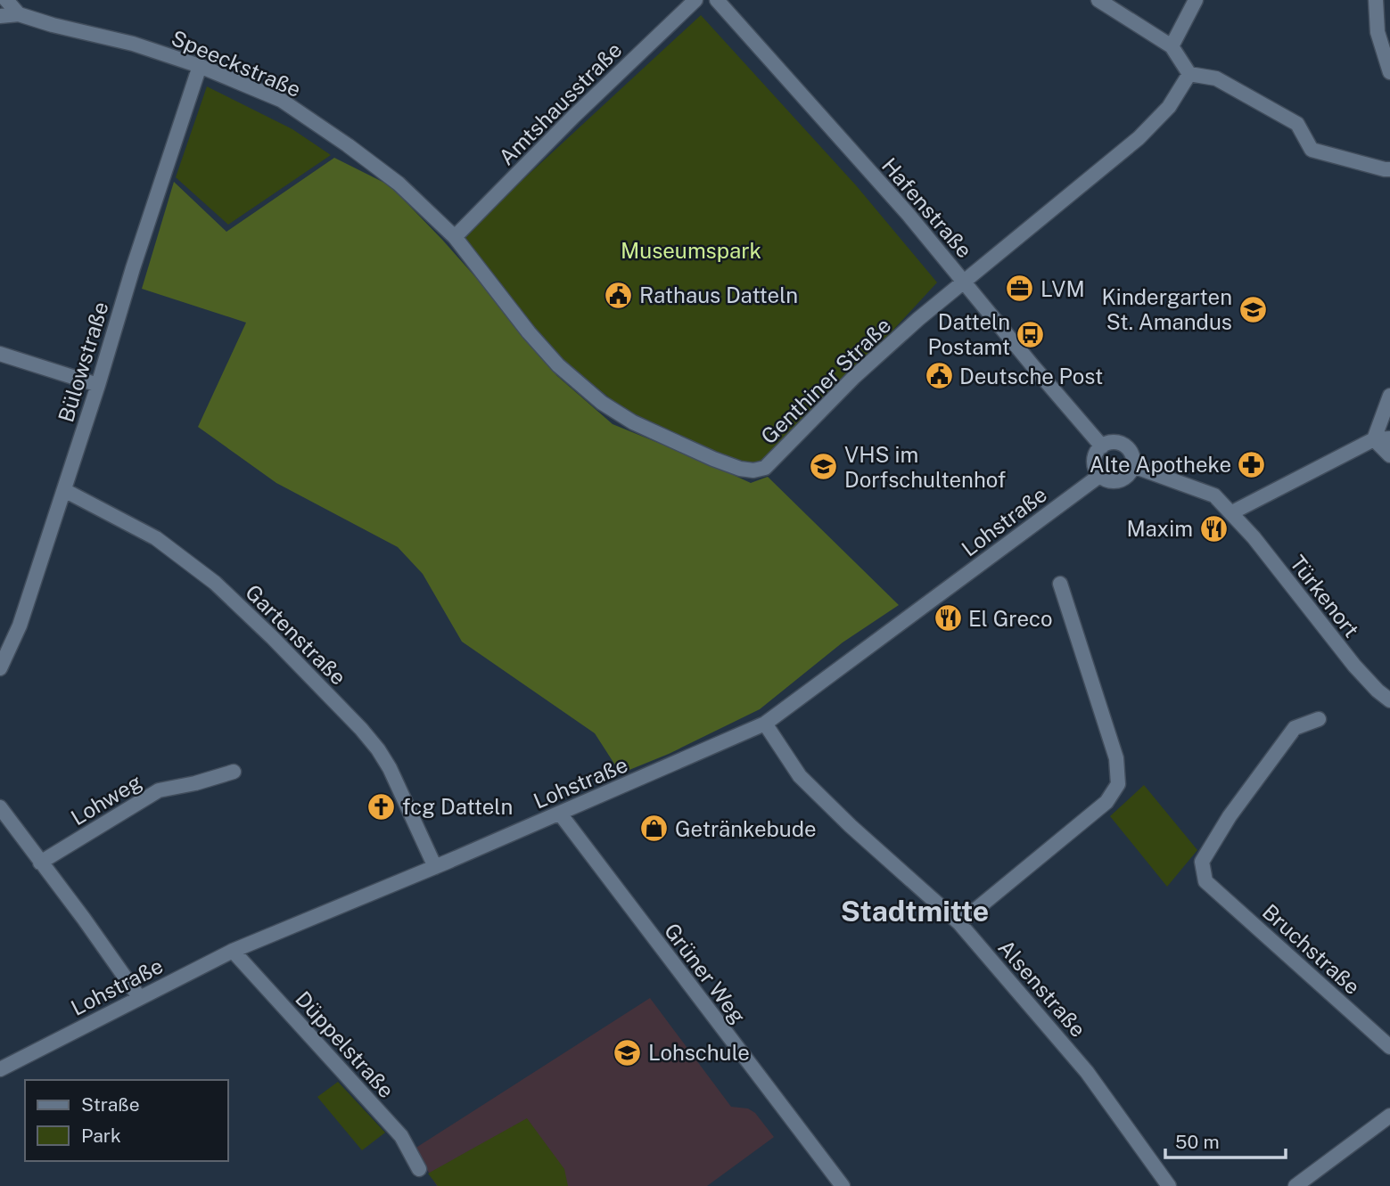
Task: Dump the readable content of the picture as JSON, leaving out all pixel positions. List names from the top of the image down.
{
  "streets": {
    "street": [
      "Speeckstraße",
      "Amtshausstraße",
      "Hafenstraße",
      "Bülowstraße",
      "Genthiner Straße",
      "Lohstraße",
      "Türkenort",
      "Gartenstraße",
      "Lohweg",
      "Bruchstraße",
      "Grüner Weg",
      "Alsenstraße",
      "Düppelstraße"
    ]
  },
  "crossings": [
    ["Speeckstraße", "Amtshausstraße"],
    ["Speeckstraße", "Bülowstraße"],
    ["Speeckstraße", "Genthiner Straße"],
    ["Amtshausstraße", "Genthiner Straße"],
    ["Hafenstraße", "Genthiner Straße"],
    ["Hafenstraße", "Lohstraße"],
    ["Bülowstraße", "Gartenstraße"],
    ["Lohstraße", "Gartenstraße"],
    ["Lohstraße", "Grüner Weg"],
    ["Lohstraße", "Alsenstraße"],
    ["Lohstraße", "Düppelstraße"]
  ],
  "districts": ["Stadtmitte"],
  "parks": ["Museumspark"],
  "places": {
    "office": ["LVM"],
    "public building": ["Rathaus Datteln", "Deutsche Post"],
    "school or university": ["Kindergarten St. Amandus", "VHS im Dorfschultenhof", "Lohschule"],
    "bus stop": ["Datteln Postamt"],
    "pharmacy": ["Alte Apotheke"],
    "restaurant": ["Maxim", "El Greco"],
    "church": ["fcg Datteln"],
    "shop": ["Getränkebude"]
  },
  "legend": ["Straße", "Park"],
  "scale_bar": "50 m"
}
